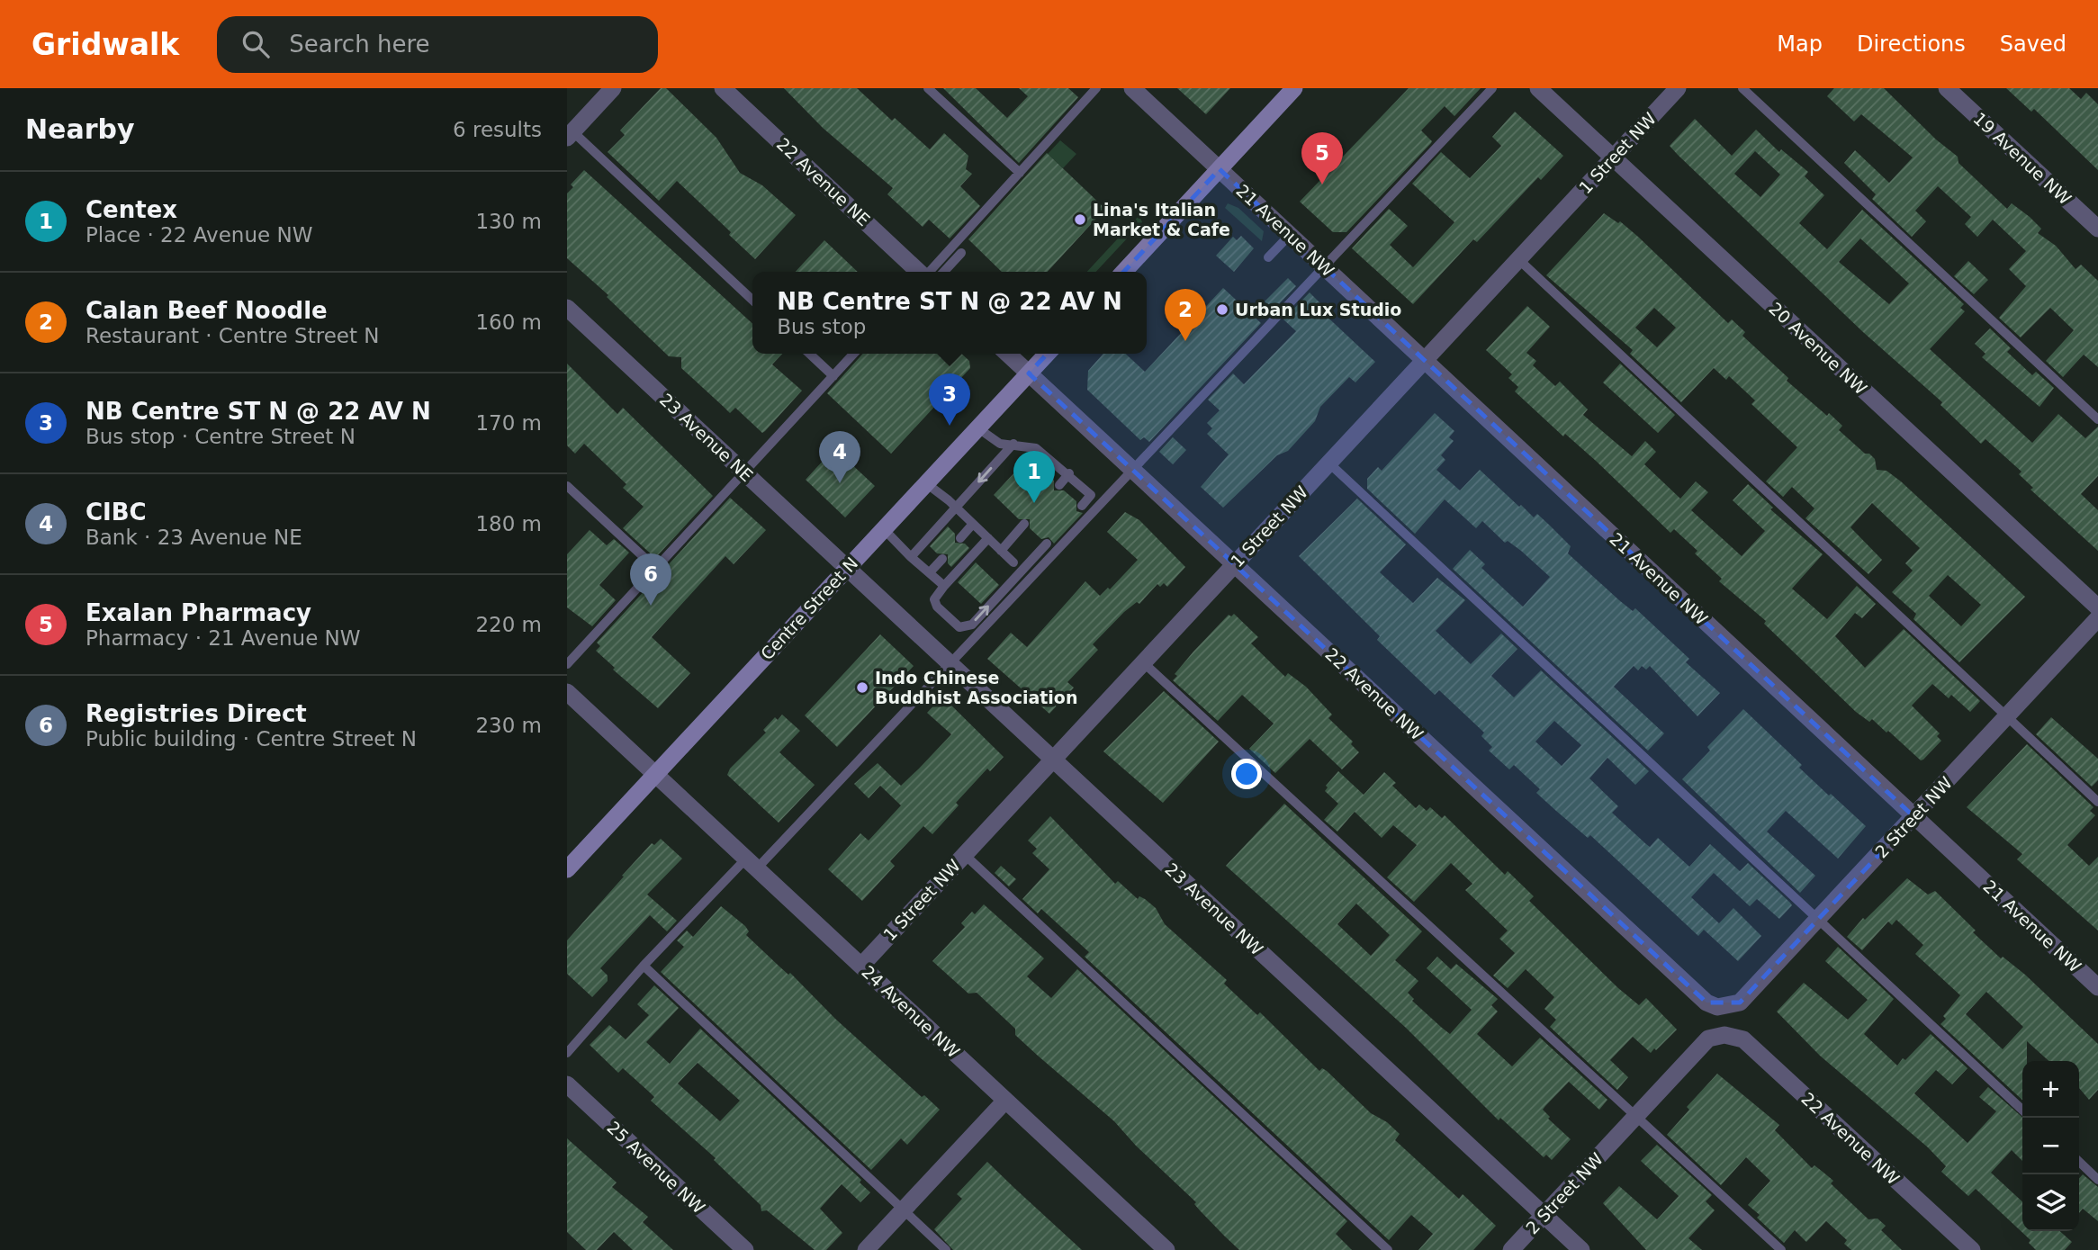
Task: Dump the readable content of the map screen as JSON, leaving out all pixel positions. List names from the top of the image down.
{
  "streets": {
    "main road": ["Centre Street N"],
    "street": [
      "1 Street NW",
      "19 Avenue NW",
      "22 Avenue NE",
      "21 Avenue NW",
      "20 Avenue NW",
      "23 Avenue NE",
      "22 Avenue NW",
      "2 Street NW",
      "23 Avenue NW",
      "24 Avenue NW",
      "25 Avenue NW"
    ]
  },
  "crossings": [
    ["1 Street NW", "21 Avenue NW"],
    ["1 Street NW", "20 Avenue NW"],
    ["1 Street NW", "22 Avenue NW"],
    ["1 Street NW", "23 Avenue NW"],
    ["1 Street NW", "24 Avenue NW"],
    ["21 Avenue NW", "2 Street NW"],
    ["23 Avenue NE", "Centre Street N"],
    ["23 Avenue NE", "23 Avenue NW"],
    ["Centre Street N", "22 Avenue NW"],
    ["Centre Street N", "23 Avenue NW"],
    ["Centre Street N", "24 Avenue NW"],
    ["22 Avenue NW", "2 Street NW"],
    ["2 Street NW", "23 Avenue NW"]
  ],
  "places": ["Lina's Italian Market & Cafe", "Urban Lux Studio", "Indo Chinese Buddhist Association"],
  "page": {
    "header": "Gridwalk",
    "search": "Search here",
    "nav": ["Map", "Directions", "Saved"],
    "heading": ["Nearby", "6 results"],
    "pins": [
      "5",
      "2",
      "3",
      "4",
      "1",
      "6"
    ],
    "list": [
      {
        "mark": "1",
        "name": "Centex",
        "note": "Place · 22 Avenue NW",
        "value": "130 m"
      },
      {
        "mark": "2",
        "name": "Calan Beef Noodle",
        "note": "Restaurant · Centre Street N",
        "value": "160 m"
      },
      {
        "mark": "3",
        "name": "NB Centre ST N @ 22 AV N",
        "note": "Bus stop · Centre Street N",
        "value": "170 m"
      },
      {
        "mark": "4",
        "name": "CIBC",
        "note": "Bank · 23 Avenue NE",
        "value": "180 m"
      },
      {
        "mark": "5",
        "name": "Exalan Pharmacy",
        "note": "Pharmacy · 21 Avenue NW",
        "value": "220 m"
      },
      {
        "mark": "6",
        "name": "Registries Direct",
        "note": "Public building · Centre Street N",
        "value": "230 m"
      }
    ],
    "popup": ["NB Centre ST N @ 22 AV N", "Bus stop"],
    "map_buttons": ["+", "−"]
  }
}
